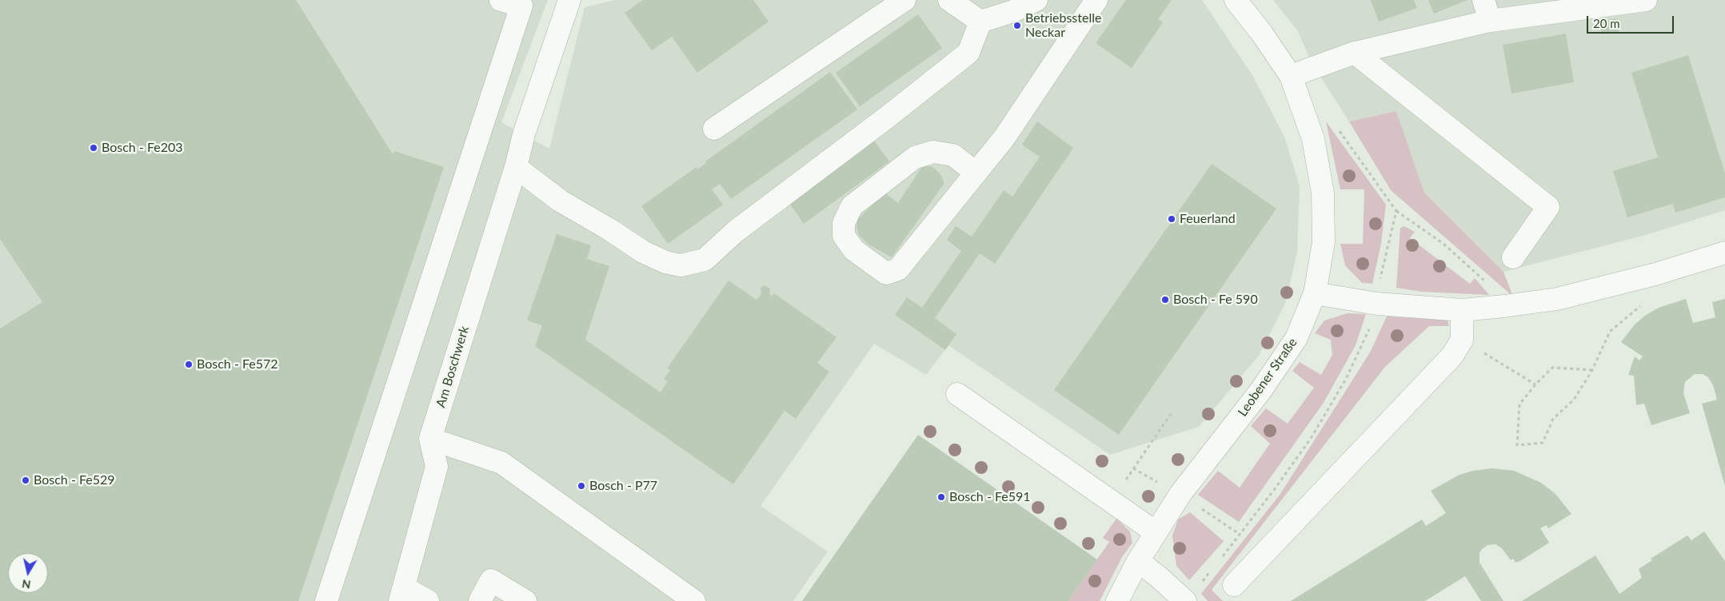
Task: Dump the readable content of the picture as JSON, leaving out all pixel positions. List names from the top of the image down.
{
  "streets": {
    "street": ["Am Boschwerk", "Leobener Straße"]
  },
  "places": [
    "Betriebsstelle Neckar",
    "Bosch - Fe203",
    "Feuerland",
    "Bosch - Fe 590",
    "Bosch - Fe572",
    "Bosch - Fe529",
    "Bosch - P77",
    "Bosch - Fe591"
  ],
  "scale_bar": "20 m",
  "north": "bottom"
}
